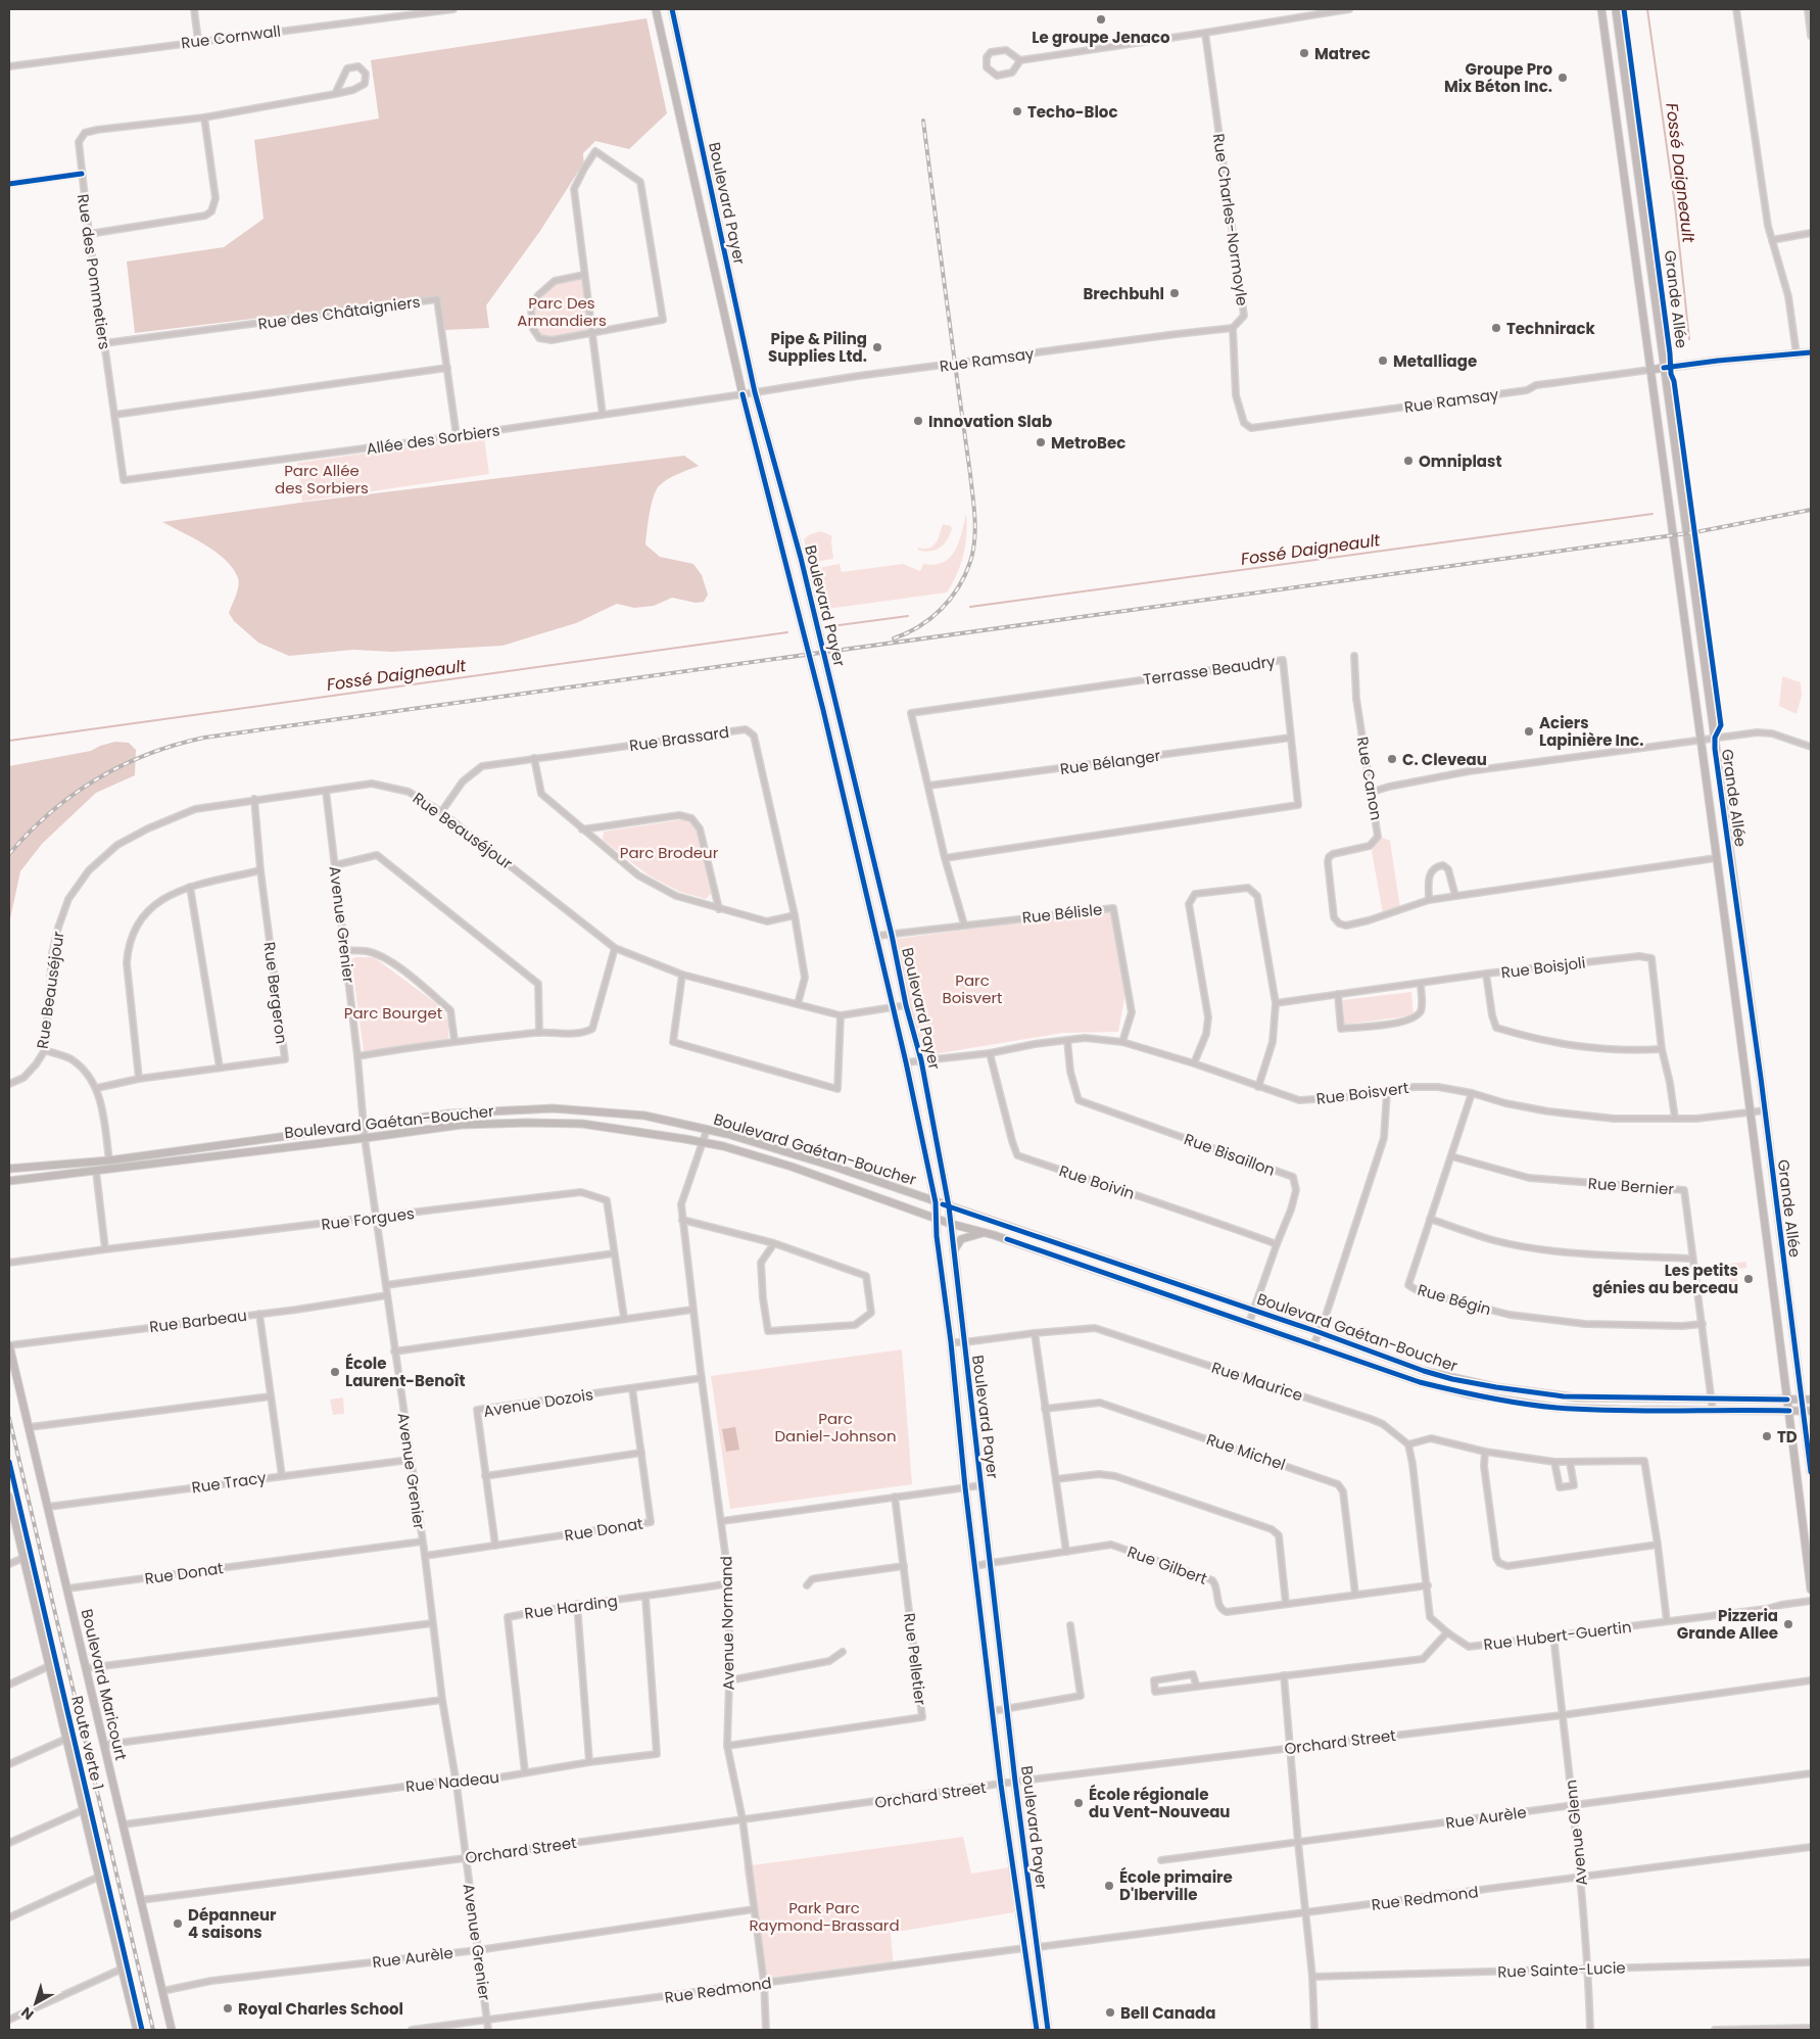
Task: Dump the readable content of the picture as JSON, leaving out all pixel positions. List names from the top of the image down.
{
  "streets": {
    "main road": [
      "Boulevard Payer",
      "Grande Allée",
      "Boulevard Gaétan-Boucher",
      "Boulevard Maricourt"
    ],
    "street": [
      "Rue Cornwall",
      "Rue Charles-Normoyle",
      "Rue des Pommetiers",
      "Rue des Châtaigniers",
      "Rue Ramsay",
      "Allée des Sorbiers",
      "Terrasse Beaudry",
      "Rue Brassard",
      "Rue Bélanger",
      "Rue Canon",
      "Rue Beauséjour",
      "Rue Bélisle",
      "Avenue Grenier",
      "Rue Boisjoli",
      "Rue Bergeron",
      "Rue Boisvert",
      "Rue Bisaillon",
      "Rue Boivin",
      "Rue Bernier",
      "Rue Forgues",
      "Rue Bégin",
      "Rue Barbeau",
      "Rue Maurice",
      "Avenue Dozois",
      "Rue Michel",
      "Rue Tracy",
      "Rue Donat",
      "Rue Gilbert",
      "Rue Harding",
      "Avenue Normand",
      "Rue Hubert-Guertin",
      "Rue Pelletier",
      "Orchard Street",
      "Rue Nadeau",
      "Rue Aurèle",
      "Avenue Glenn",
      "Rue Redmond",
      "Rue Sainte-Lucie"
    ],
    "cycle path": ["Route verte 1"]
  },
  "crossings": [
    ["Boulevard Payer", "Rue Ramsay"],
    ["Boulevard Payer", "Allée des Sorbiers"],
    ["Boulevard Payer", "Rue Beauséjour"],
    ["Boulevard Payer", "Rue Bélisle"],
    ["Boulevard Payer", "Rue Boisvert"],
    ["Boulevard Payer", "Boulevard Gaétan-Boucher"],
    ["Boulevard Payer", "Rue Maurice"],
    ["Boulevard Payer", "Rue Gilbert"],
    ["Boulevard Payer", "Orchard Street"],
    ["Boulevard Payer", "Rue Redmond"],
    ["Rue Charles-Normoyle", "Rue Ramsay"],
    ["Rue des Pommetiers", "Rue des Châtaigniers"],
    ["Rue des Pommetiers", "Allée des Sorbiers"],
    ["Grande Allée", "Rue Ramsay"],
    ["Grande Allée", "Rue Canon"],
    ["Grande Allée", "Rue Boisvert"],
    ["Grande Allée", "Boulevard Gaétan-Boucher"],
    ["Rue des Châtaigniers", "Allée des Sorbiers"],
    ["Rue Ramsay", "Allée des Sorbiers"],
    ["Terrasse Beaudry", "Rue Bélanger"],
    ["Rue Brassard", "Rue Beauséjour"],
    ["Rue Beauséjour", "Avenue Grenier"],
    ["Rue Beauséjour", "Rue Bergeron"],
    ["Rue Bélisle", "Rue Boisvert"],
    ["Avenue Grenier", "Boulevard Gaétan-Boucher"],
    ["Avenue Grenier", "Rue Forgues"],
    ["Avenue Grenier", "Rue Barbeau"],
    ["Avenue Grenier", "Rue Tracy"],
    ["Avenue Grenier", "Rue Donat"],
    ["Avenue Grenier", "Orchard Street"],
    ["Avenue Grenier", "Rue Nadeau"],
    ["Avenue Grenier", "Rue Aurèle"],
    ["Avenue Grenier", "Rue Redmond"],
    ["Rue Boisjoli", "Rue Boisvert"],
    ["Rue Boisvert", "Rue Bisaillon"],
    ["Rue Boisvert", "Rue Boivin"],
    ["Rue Boisvert", "Rue Bégin"],
    ["Boulevard Gaétan-Boucher", "Rue Bisaillon"],
    ["Boulevard Gaétan-Boucher", "Rue Bernier"],
    ["Boulevard Gaétan-Boucher", "Avenue Normand"],
    ["Rue Bisaillon", "Rue Boivin"],
    ["Rue Bernier", "Rue Bégin"],
    ["Rue Barbeau", "Boulevard Maricourt"],
    ["Rue Maurice", "Rue Hubert-Guertin"],
    ["Avenue Dozois", "Rue Donat"],
    ["Avenue Dozois", "Avenue Normand"],
    ["Rue Michel", "Rue Gilbert"],
    ["Rue Tracy", "Boulevard Maricourt"],
    ["Rue Donat", "Boulevard Maricourt"],
    ["Rue Gilbert", "Rue Hubert-Guertin"],
    ["Rue Harding", "Avenue Normand"],
    ["Rue Harding", "Rue Nadeau"],
    ["Avenue Normand", "Rue Pelletier"],
    ["Avenue Normand", "Orchard Street"],
    ["Avenue Normand", "Rue Aurèle"],
    ["Avenue Normand", "Rue Redmond"],
    ["Rue Hubert-Guertin", "Avenue Glenn"],
    ["Boulevard Maricourt", "Orchard Street"],
    ["Boulevard Maricourt", "Rue Nadeau"],
    ["Boulevard Maricourt", "Rue Aurèle"],
    ["Orchard Street", "Avenue Glenn"],
    ["Rue Aurèle", "Avenue Glenn"],
    ["Avenue Glenn", "Rue Redmond"],
    ["Avenue Glenn", "Rue Sainte-Lucie"]
  ],
  "water": ["Fossé Daigneault"],
  "parks": [
    "Parc Des Armandiers",
    "Parc Allée des Sorbiers",
    "Parc Brodeur",
    "Parc Boisvert",
    "Parc Bourget",
    "Parc Daniel-Johnson",
    "Park Parc Raymond-Brassard"
  ],
  "places": [
    "Le groupe Jenaco",
    "Matrec",
    "Groupe Pro Mix Béton Inc.",
    "Techo-Bloc",
    "Brechbuhl",
    "Technirack",
    "Pipe & Piling Supplies Ltd.",
    "Metalliage",
    "Innovation Slab",
    "MetroBec",
    "Omniplast",
    "Aciers Lapinière Inc.",
    "C. Cleveau",
    "Les petits génies au berceau",
    "École Laurent-Benoît",
    "TD",
    "Pizzeria Grande Allee",
    "École régionale du Vent-Nouveau",
    "École primaire D'Iberville",
    "Dépanneur 4 saisons",
    "Royal Charles School",
    "Bell Canada"
  ],
  "north": "bottom left"
}
